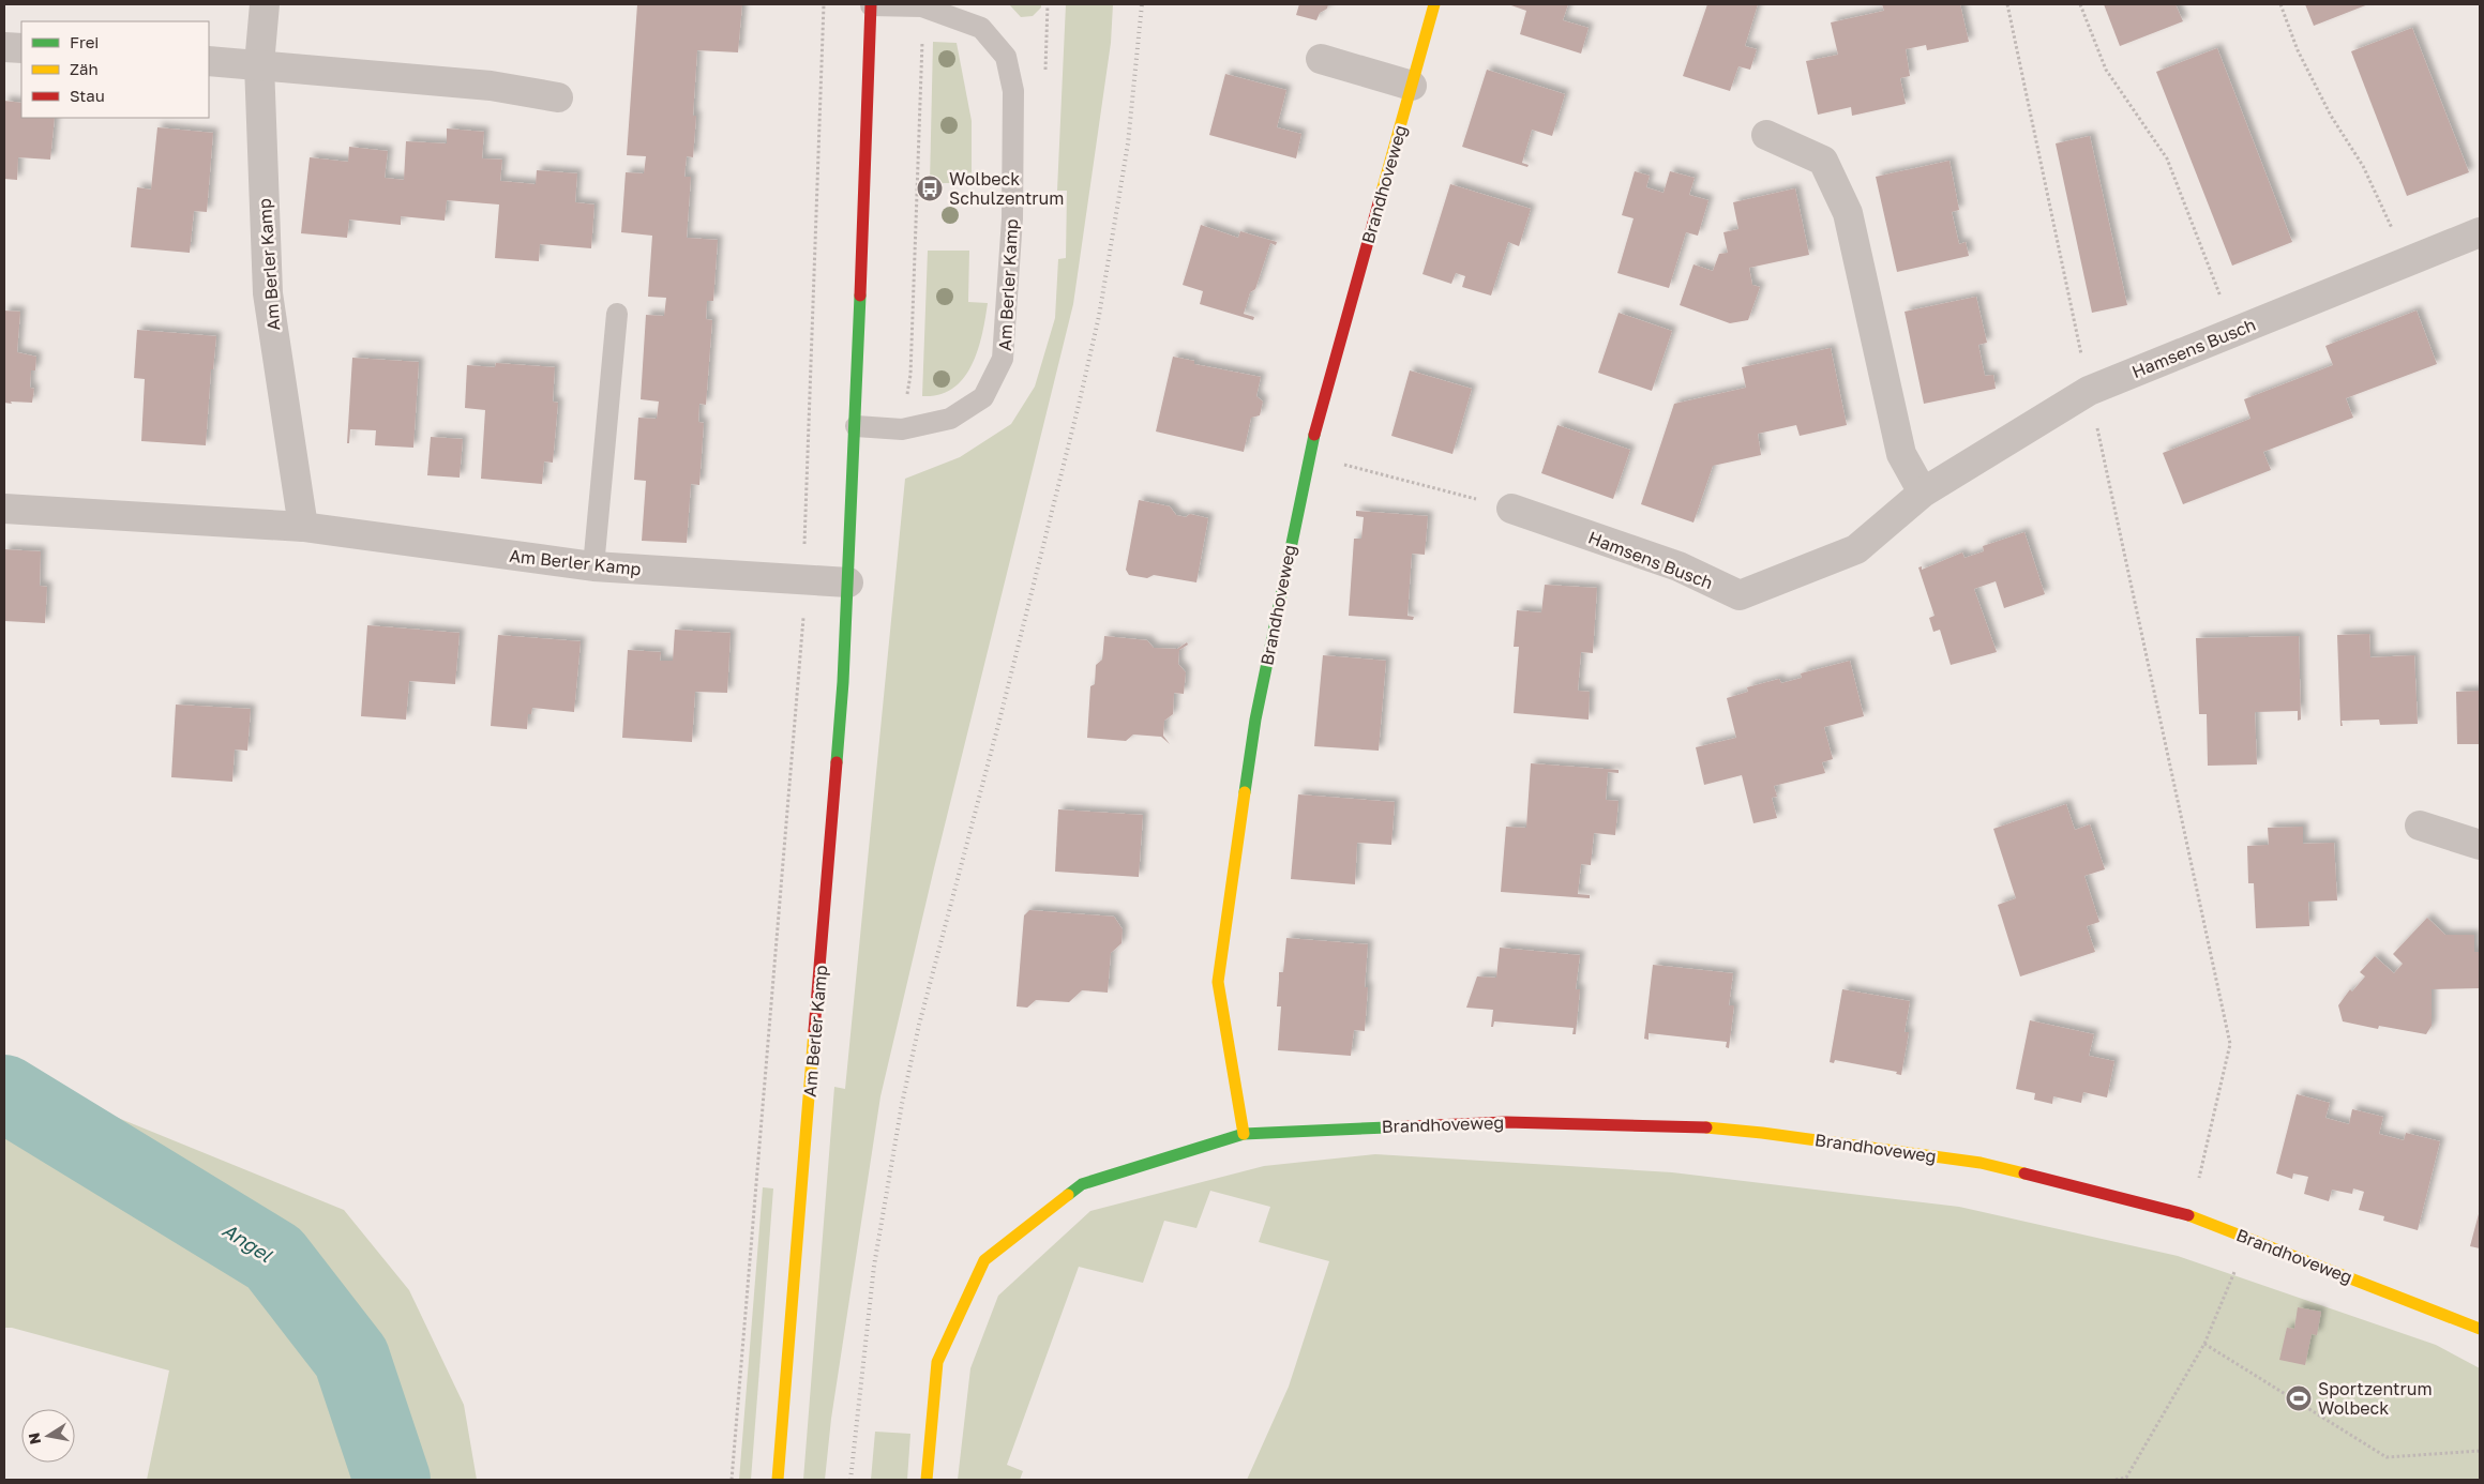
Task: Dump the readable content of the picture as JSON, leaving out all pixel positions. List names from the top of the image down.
{
  "streets": {
    "street": ["Brandhoveweg", "Am Berler Kamp", "Hamsens Busch"]
  },
  "water": ["Angel"],
  "places": {
    "bus stop": ["Wolbeck Schulzentrum"],
    "sports": ["Sportzentrum Wolbeck"]
  },
  "legend": ["Frei", "Zäh", "Stau"],
  "north": "left"
}
